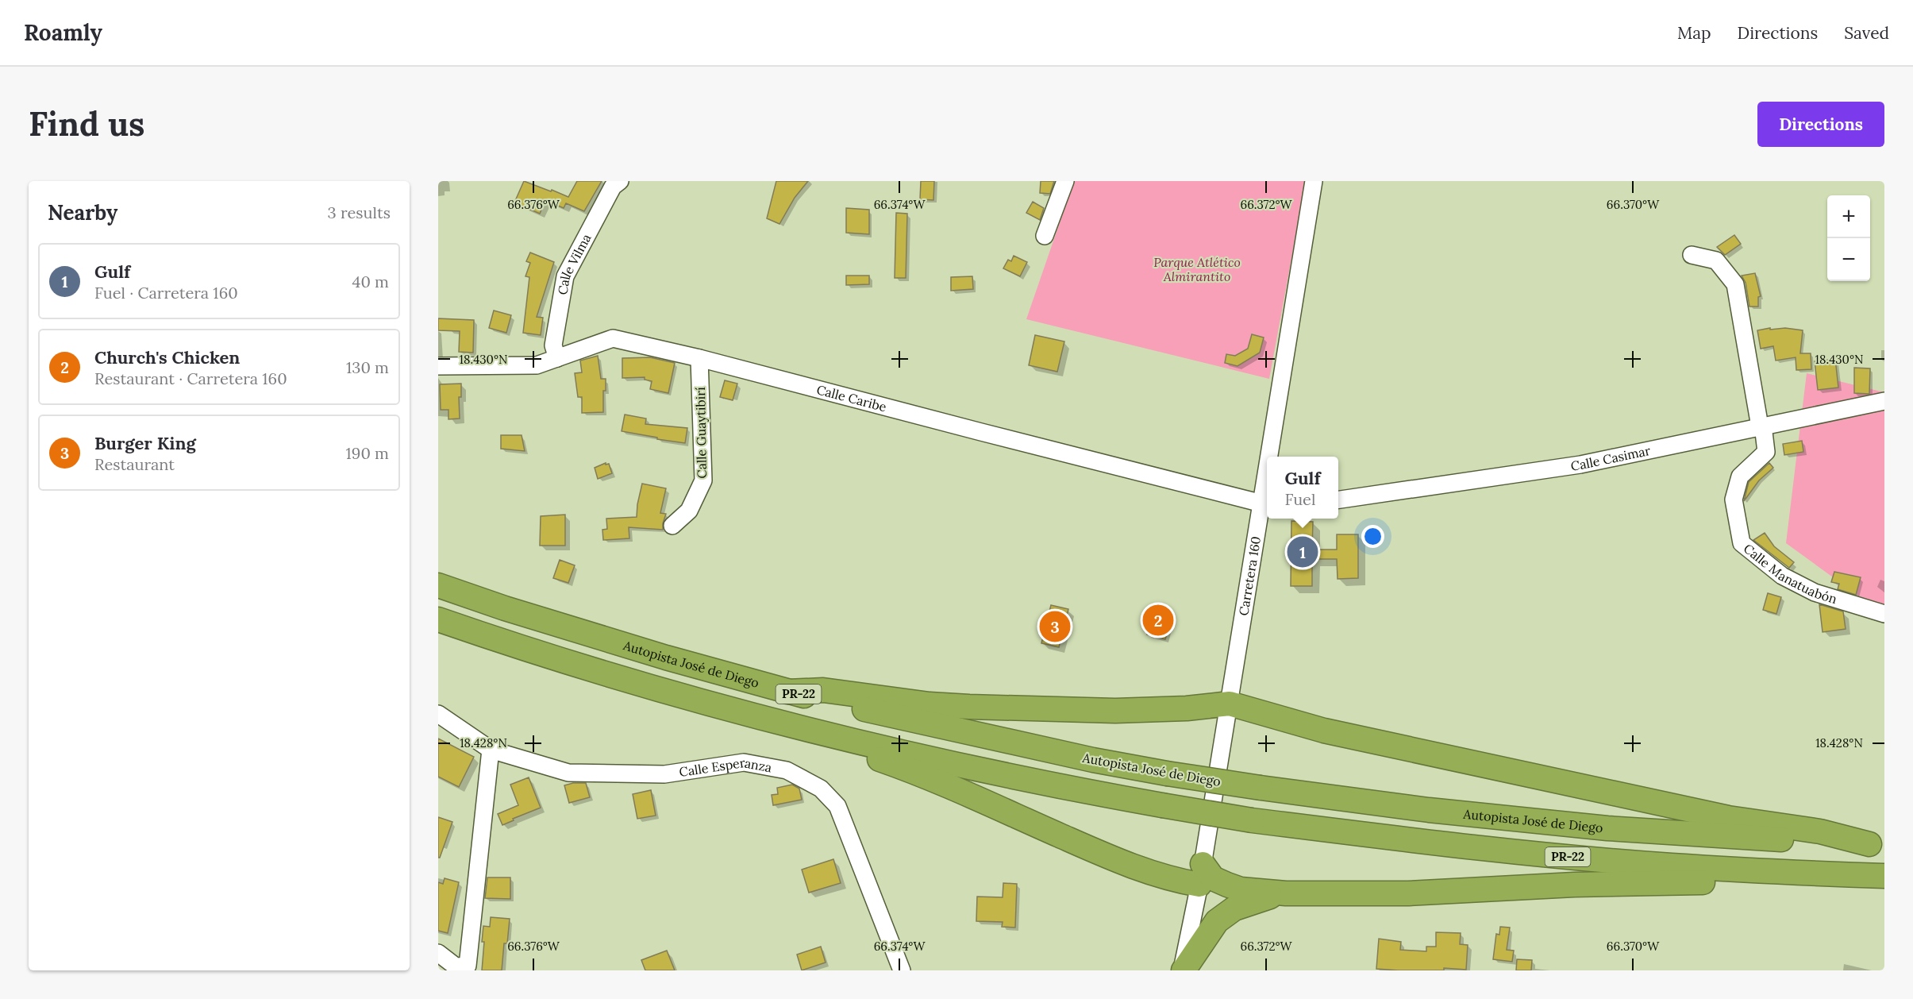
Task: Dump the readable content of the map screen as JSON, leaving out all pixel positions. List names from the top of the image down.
{
  "streets": {
    "highway": ["Autopista José de Diego", "PR-22"],
    "street": [
      "Calle Vilma",
      "Calle Caribe",
      "Calle Guaytibirí",
      "Calle Casimar",
      "Calle Manatuabón",
      "Carretera 160",
      "Calle Esperanza"
    ]
  },
  "crossings": [
    ["Calle Vilma", "Calle Caribe"],
    ["Calle Caribe", "Calle Guaytibirí"],
    ["Calle Caribe", "Carretera 160"],
    ["Calle Casimar", "Calle Manatuabón"]
  ],
  "parks": ["Parque Atlético Almirantito"],
  "page": {
    "header": "Roamly",
    "nav": ["Map", "Directions", "Saved"],
    "buttons": "Directions",
    "title": "Find us",
    "heading": ["Nearby", "3 results"],
    "map_buttons": ["+", "−"],
    "list": [
      {
        "mark": "1",
        "name": "Gulf",
        "note": "Fuel · Carretera 160",
        "value": "40 m"
      },
      {
        "mark": "2",
        "name": "Church's Chicken",
        "note": "Restaurant · Carretera 160",
        "value": "130 m"
      },
      {
        "mark": "3",
        "name": "Burger King",
        "note": "Restaurant",
        "value": "190 m"
      }
    ],
    "popup": ["Gulf", "Fuel"],
    "pins": ["1", "2", "3"]
  },
  "coordinates": [
    "66.376°W",
    "66.374°W",
    "66.372°W",
    "66.370°W",
    "18.430°N",
    "18.428°N"
  ]
}
